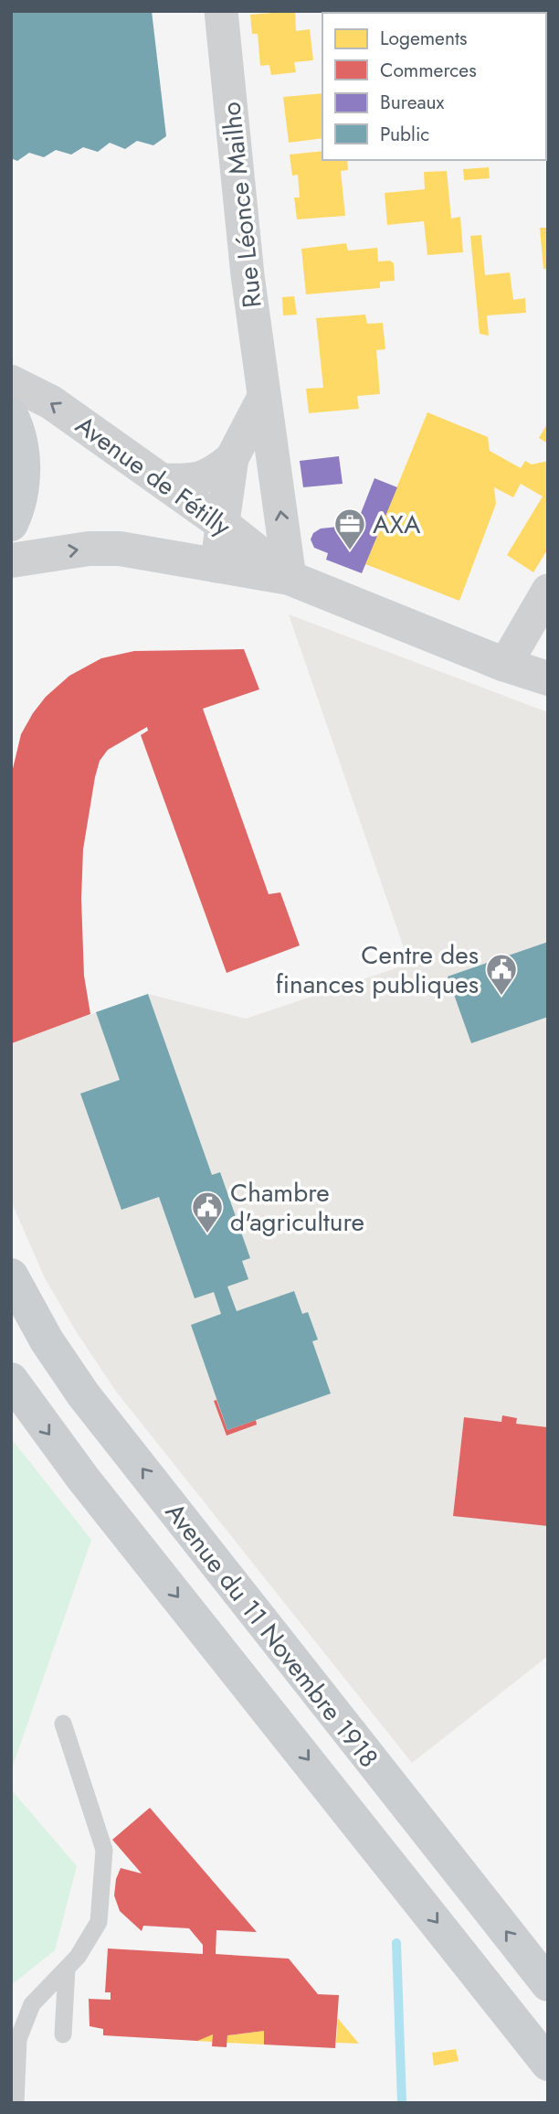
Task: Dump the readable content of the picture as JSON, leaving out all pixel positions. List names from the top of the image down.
{
  "streets": {
    "main road": ["Avenue du 11 Novembre 1918"],
    "street": ["Rue Léonce Mailho", "Avenue de Fétilly"]
  },
  "crossings": [
    ["Rue Léonce Mailho", "Avenue de Fétilly"]
  ],
  "places": {
    "office": ["AXA"],
    "public building": ["Centre des finances publiques", "Chambre d'agriculture"]
  },
  "legend": [
    "Logements",
    "Commerces",
    "Bureaux",
    "Public"
  ]
}
